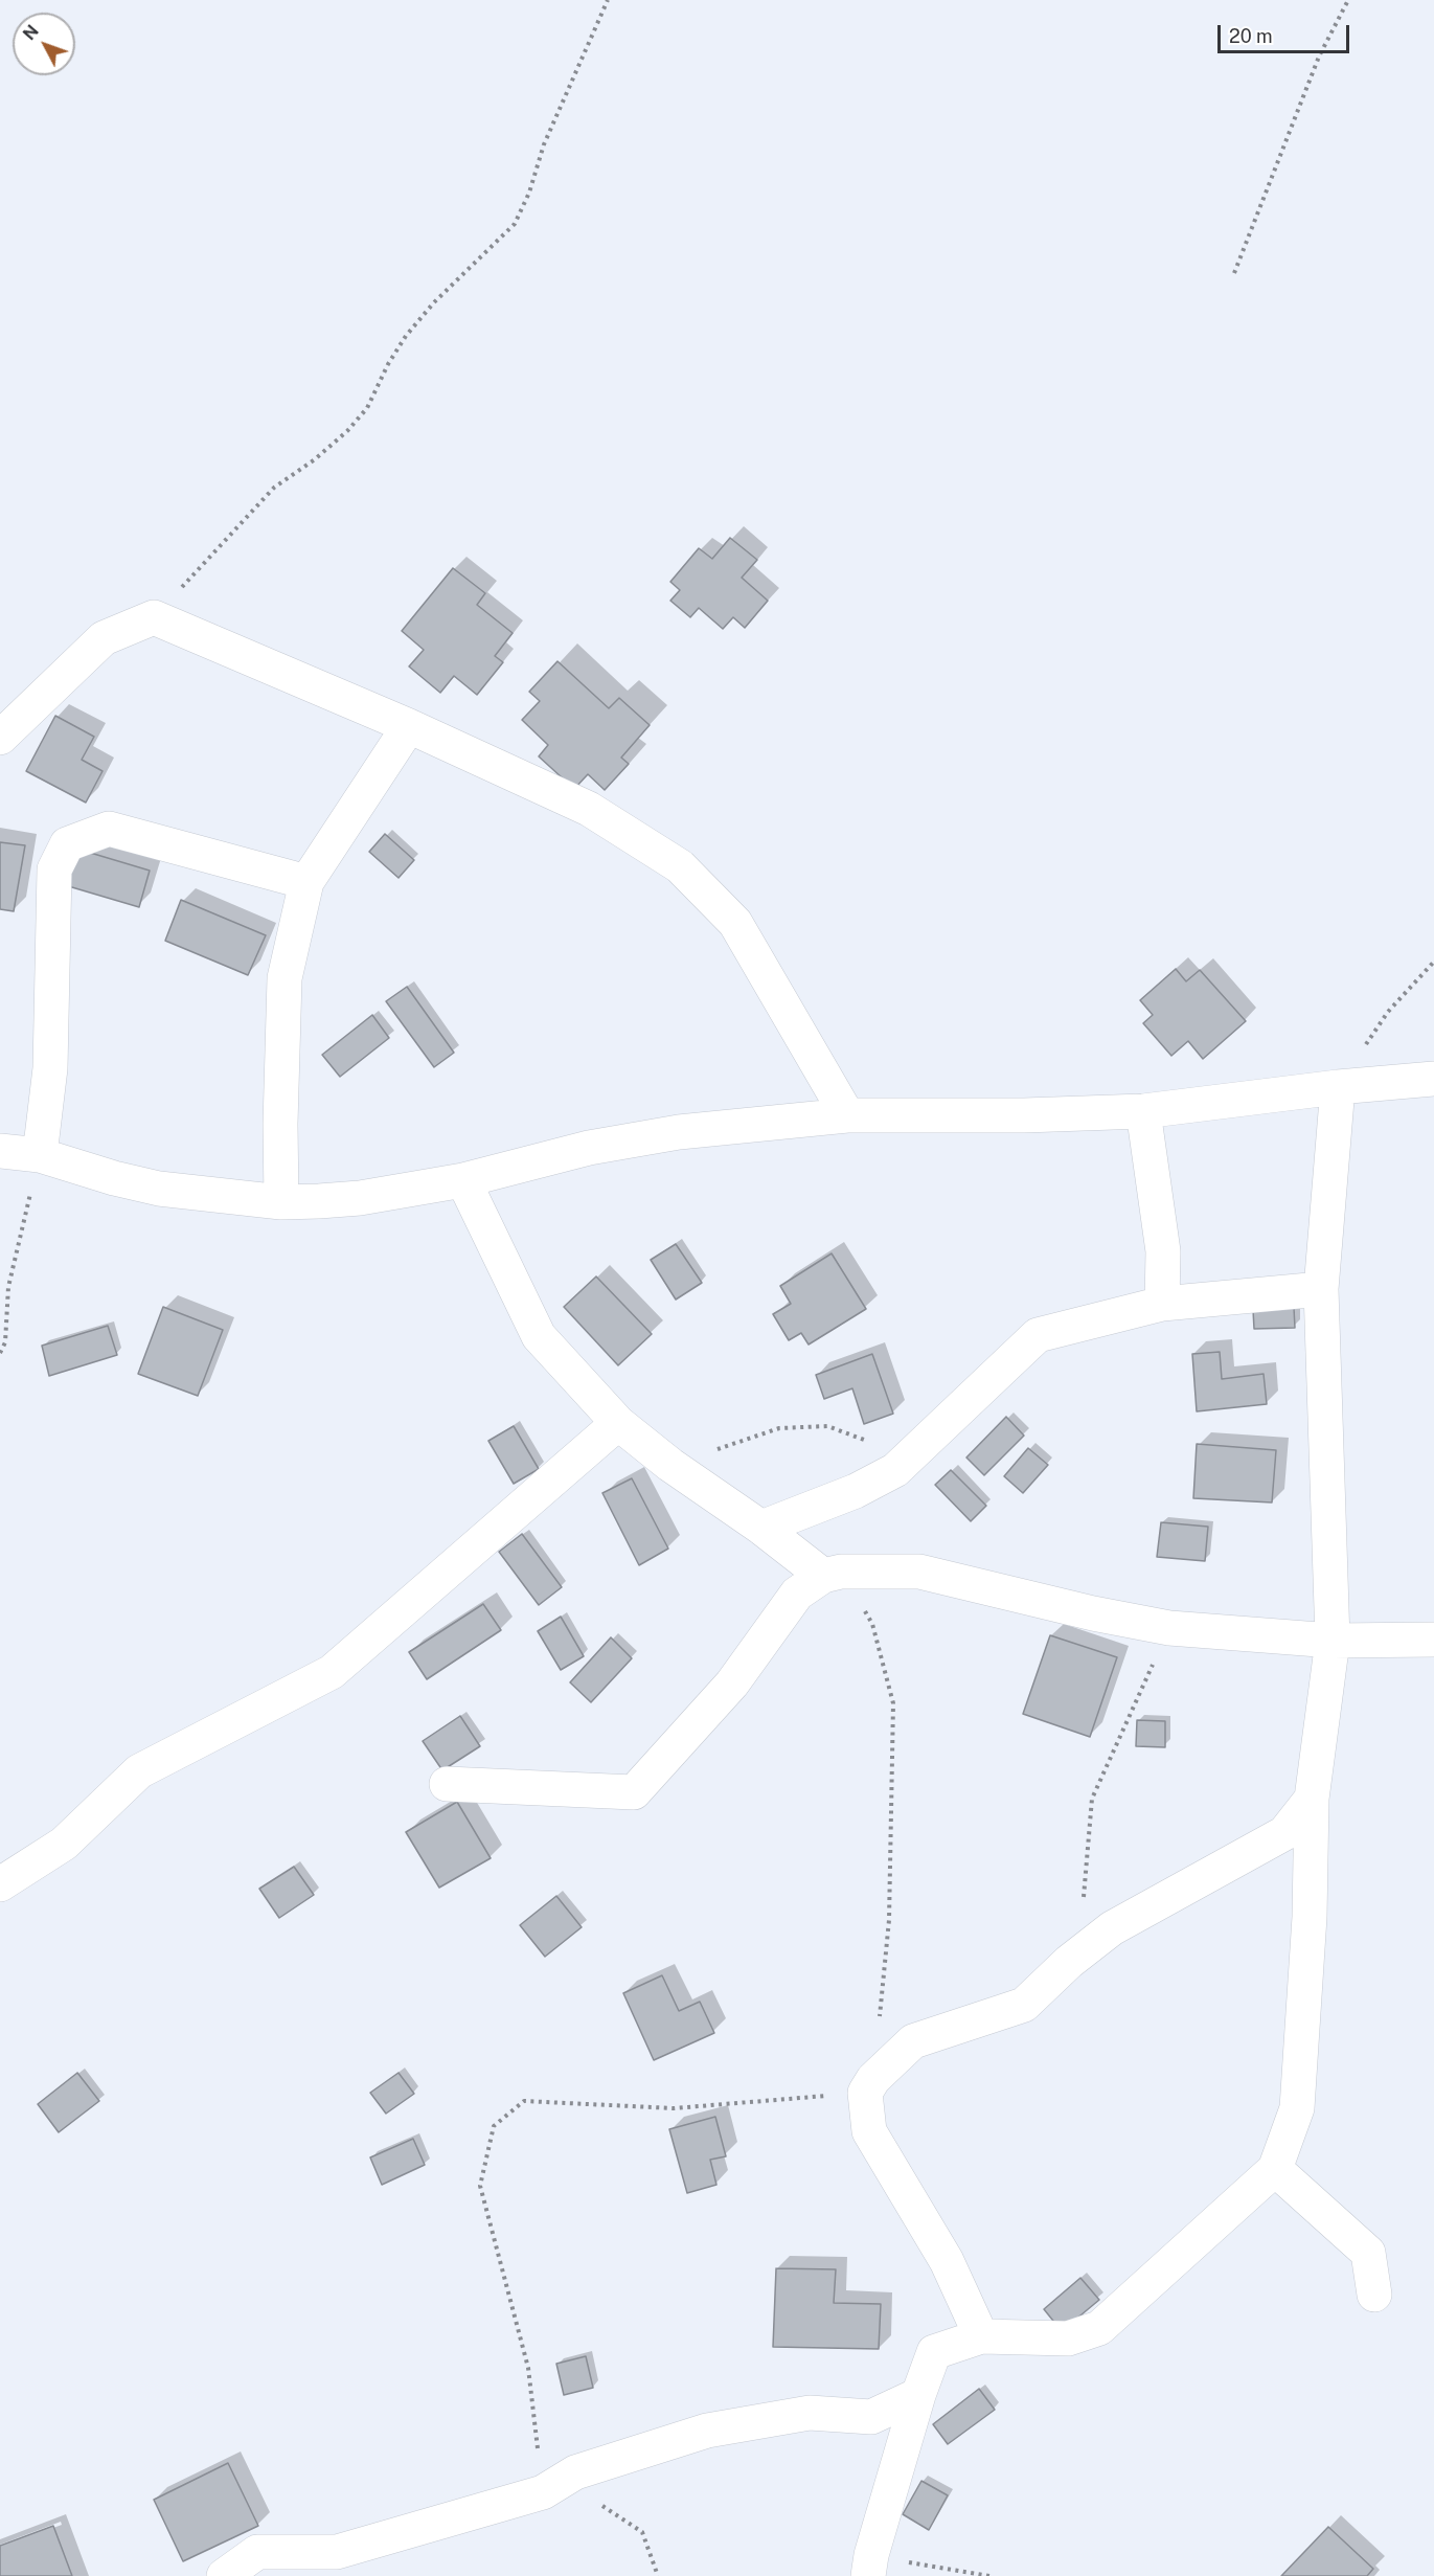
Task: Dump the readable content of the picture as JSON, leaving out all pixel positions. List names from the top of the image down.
{
  "scale_bar": "20 m",
  "north": "top left"
}
